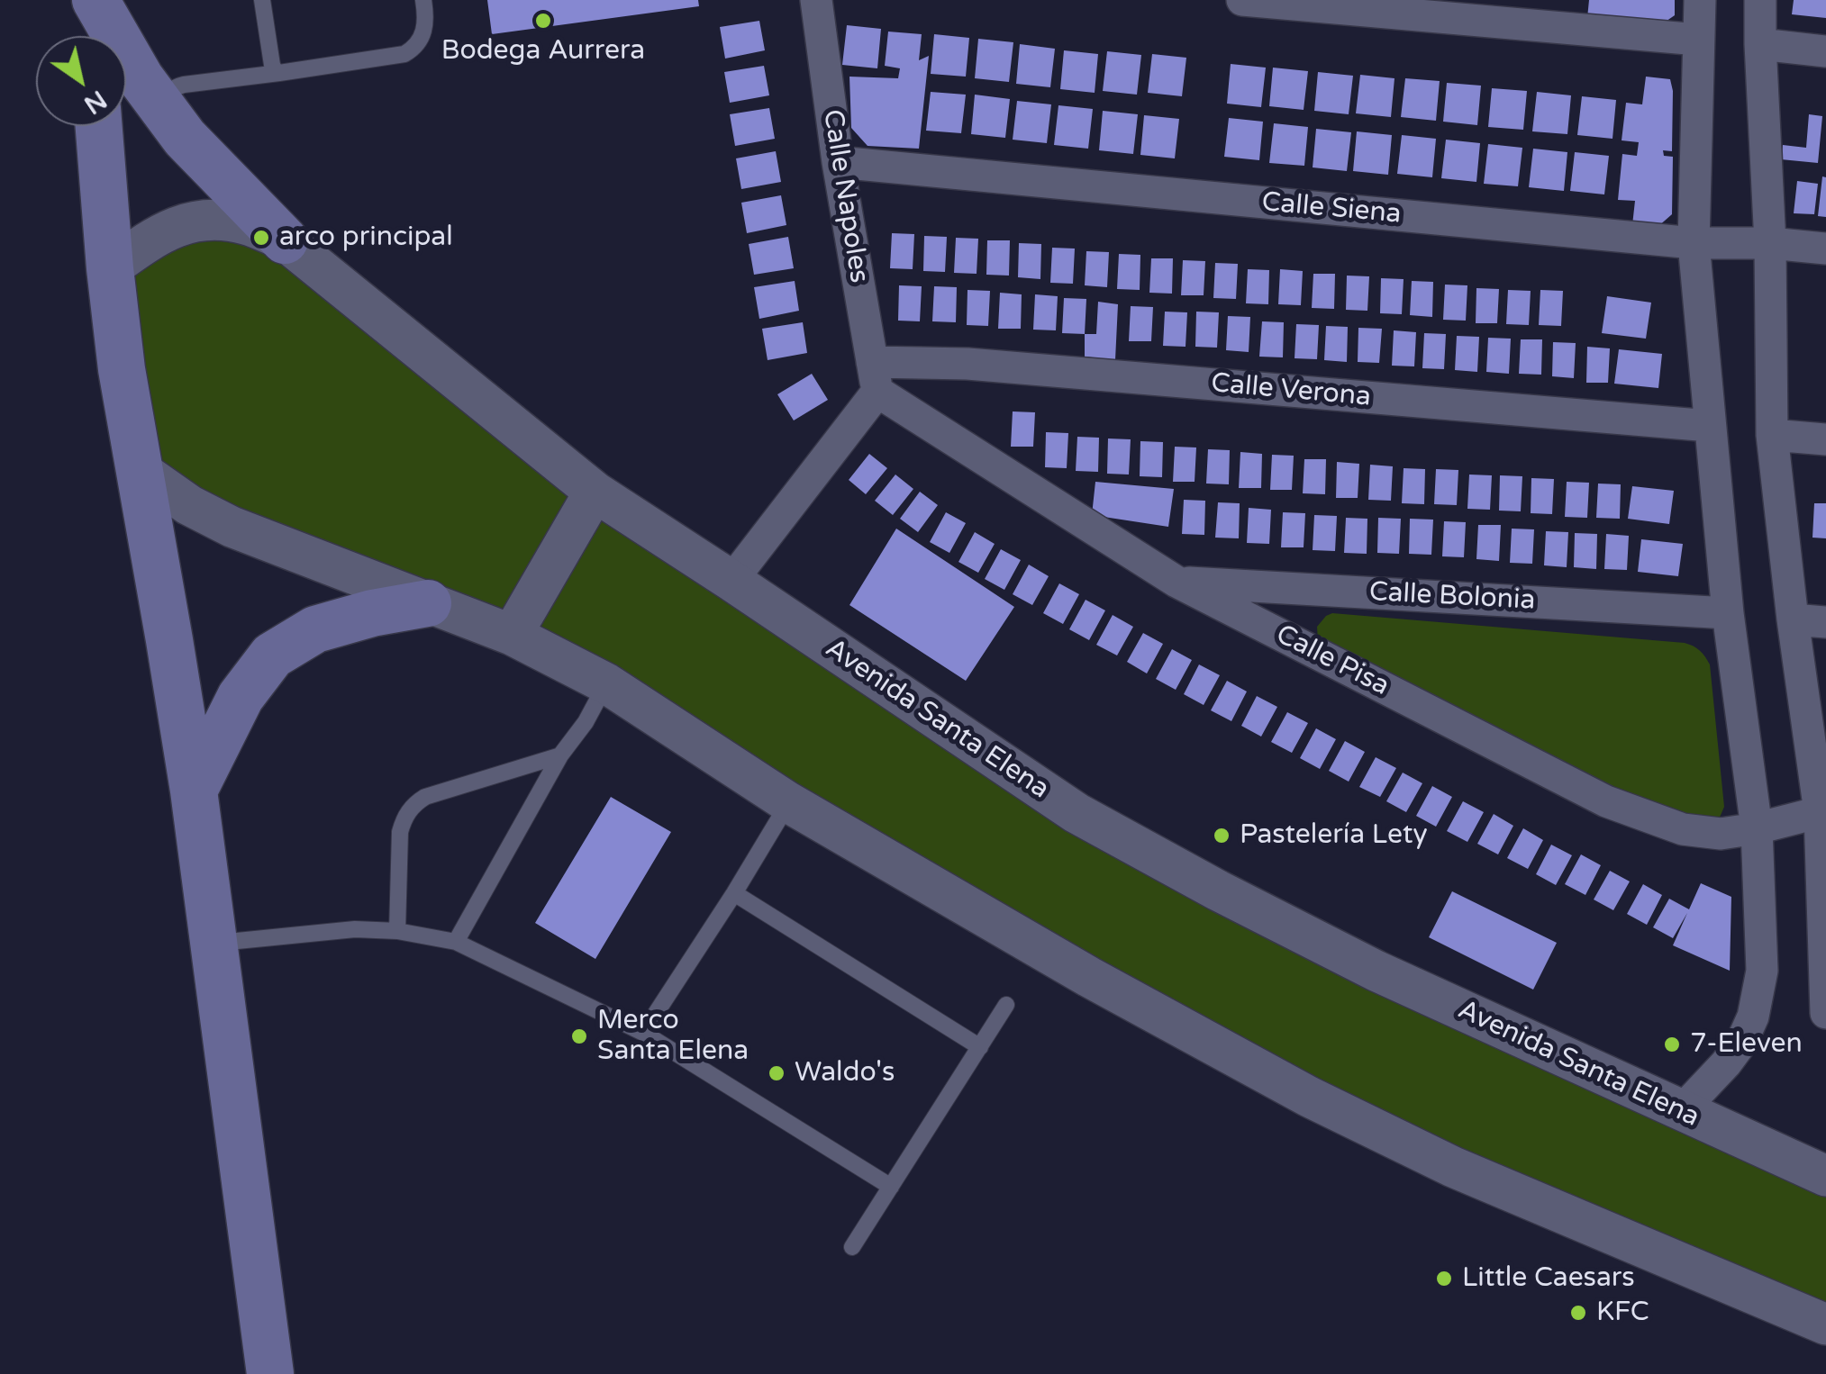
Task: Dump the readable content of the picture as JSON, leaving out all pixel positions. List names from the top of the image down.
{
  "streets": {
    "street": [
      "Calle Napoles",
      "Calle Siena",
      "Calle Verona",
      "Calle Bolonia",
      "Calle Pisa",
      "Avenida Santa Elena"
    ]
  },
  "crossings": [
    ["Calle Napoles", "Calle Siena"],
    ["Calle Napoles", "Calle Verona"],
    ["Calle Napoles", "Calle Pisa"],
    ["Calle Verona", "Calle Pisa"],
    ["Calle Bolonia", "Calle Pisa"]
  ],
  "places": [
    "Bodega Aurrera",
    "arco principal",
    "Pastelería Lety",
    "Merco Santa Elena",
    "7-Eleven",
    "Waldo's",
    "Little Caesars",
    "KFC"
  ],
  "north": "bottom right"
}
